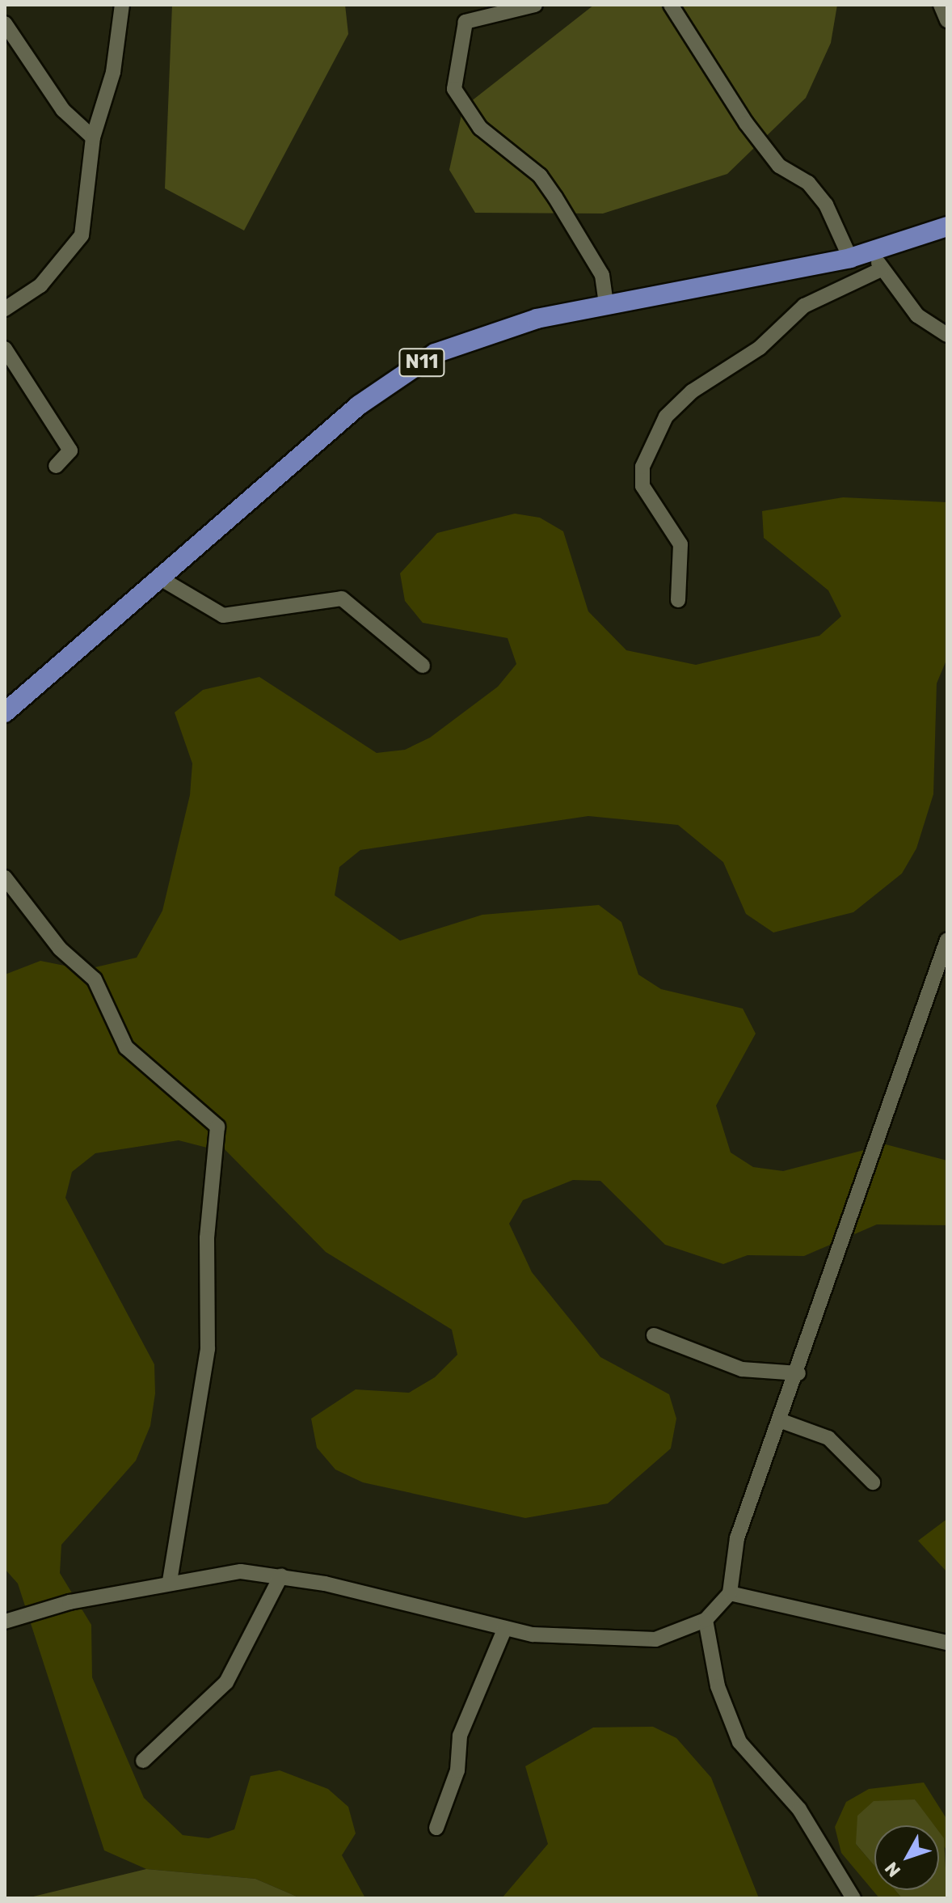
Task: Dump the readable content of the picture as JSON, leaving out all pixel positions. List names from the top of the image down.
{
  "streets": {
    "highway": ["N11"]
  },
  "north": "bottom left"
}
